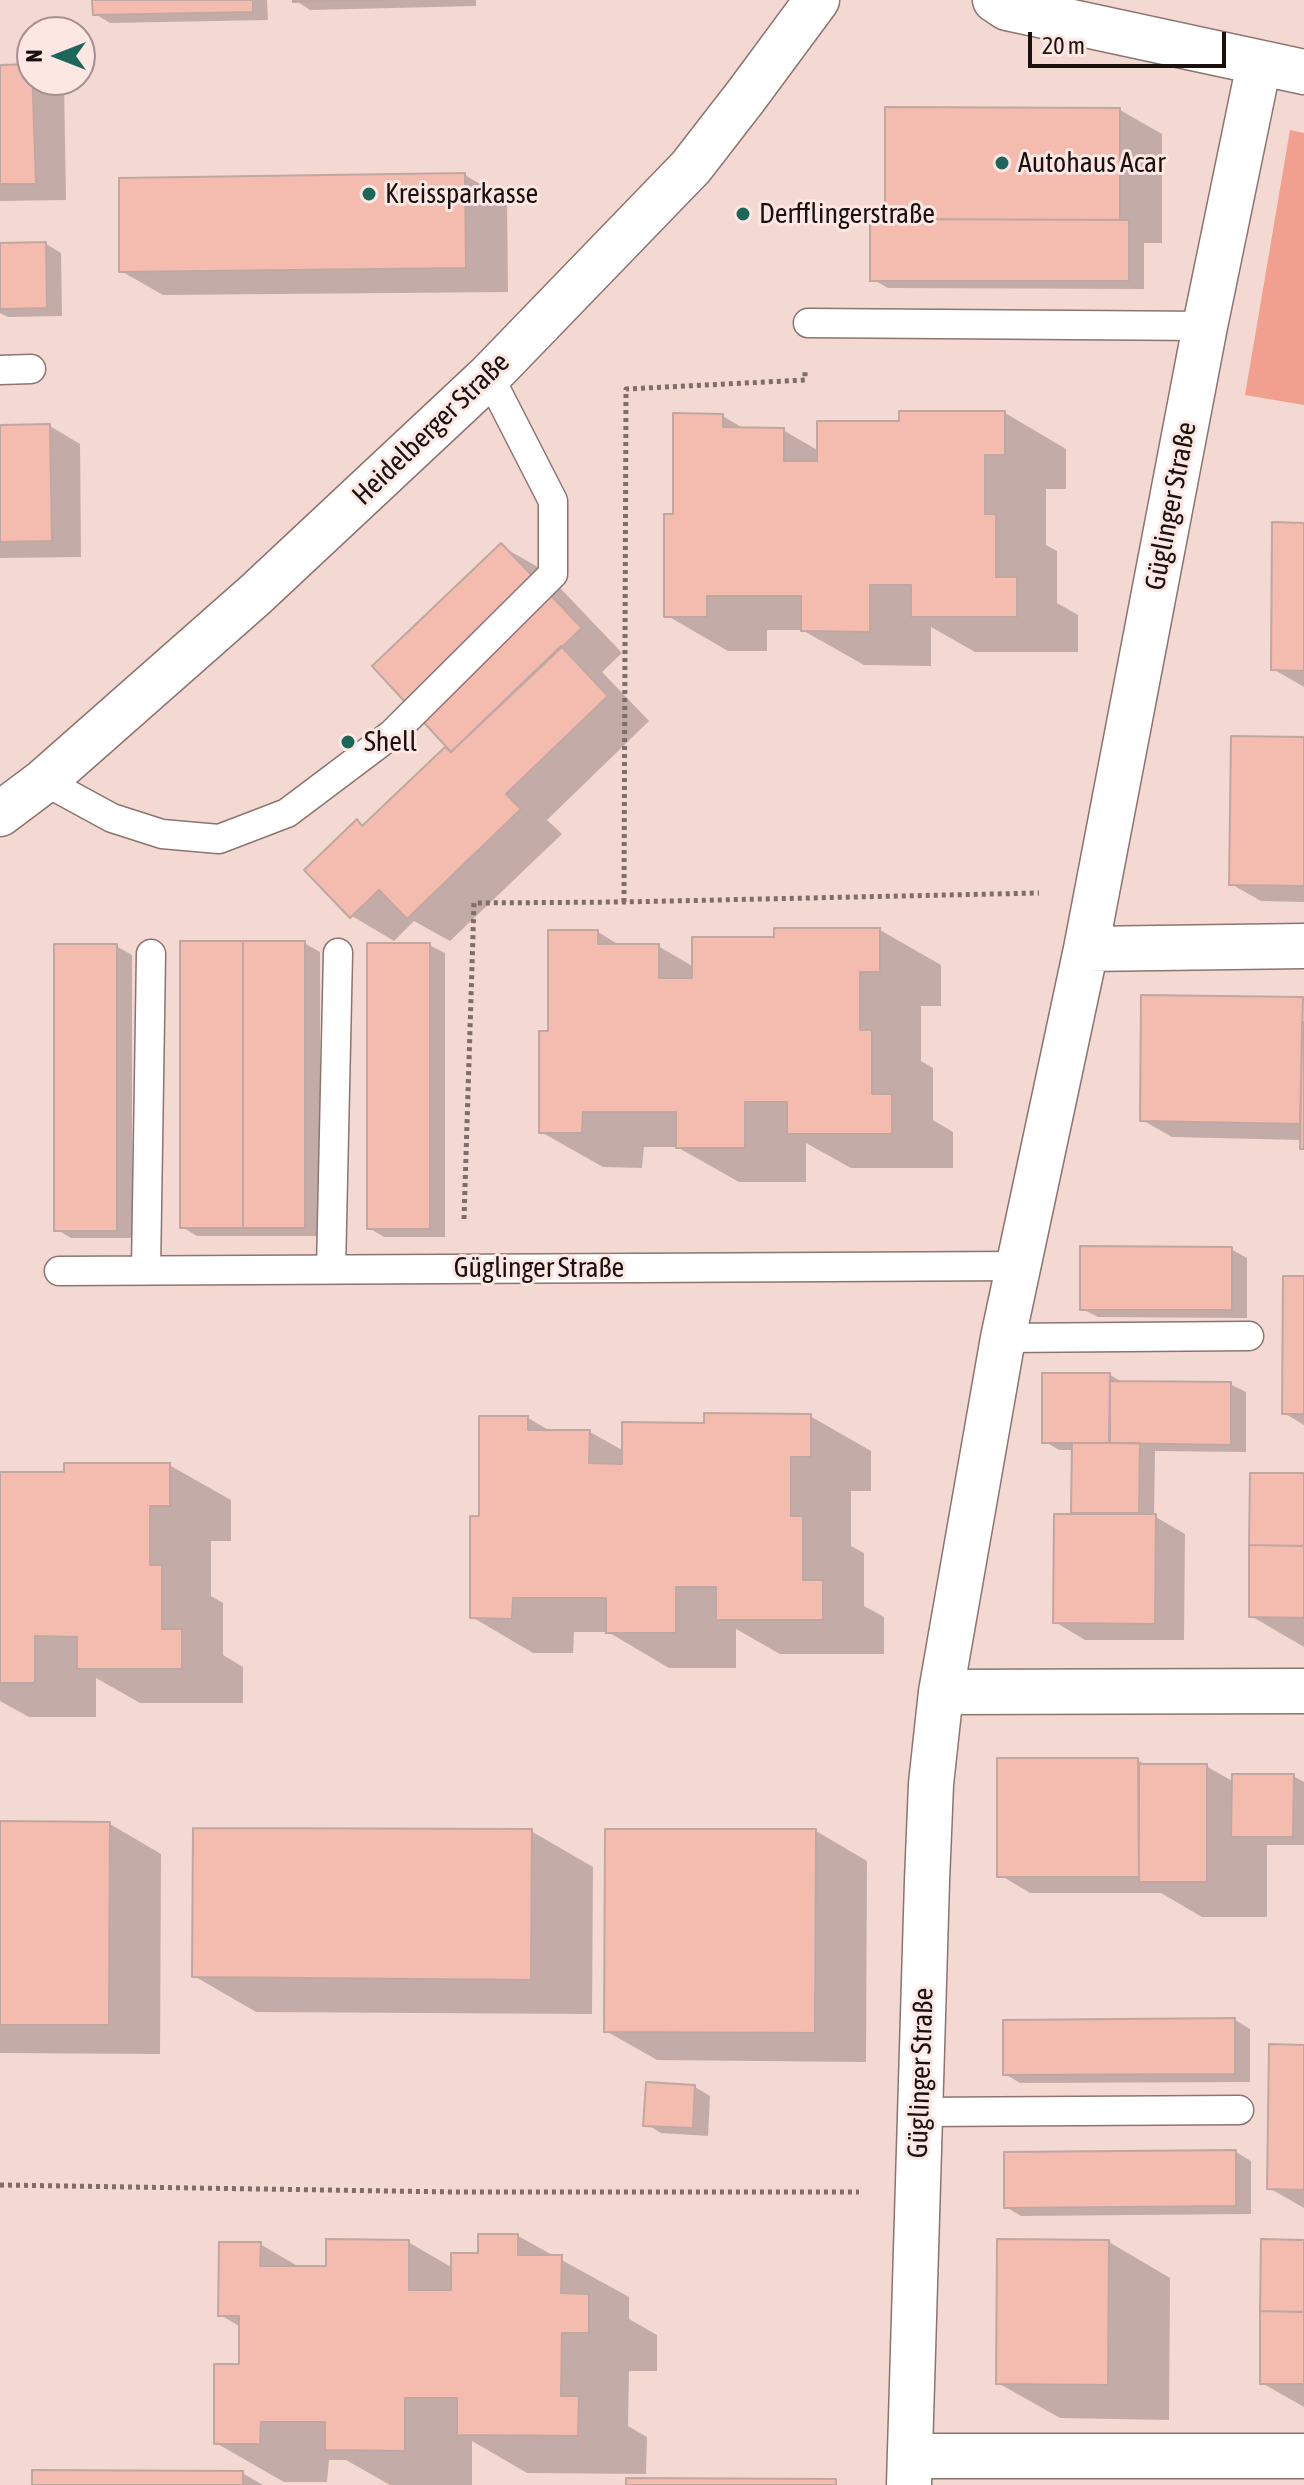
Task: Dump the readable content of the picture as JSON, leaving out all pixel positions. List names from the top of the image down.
{
  "streets": {
    "street": ["Heidelberger Straße", "Güglinger Straße"]
  },
  "places": [
    "Autohaus Acar",
    "Kreissparkasse",
    "Derfflingerstraße",
    "Shell"
  ],
  "scale_bar": "20 m",
  "north": "left"
}
